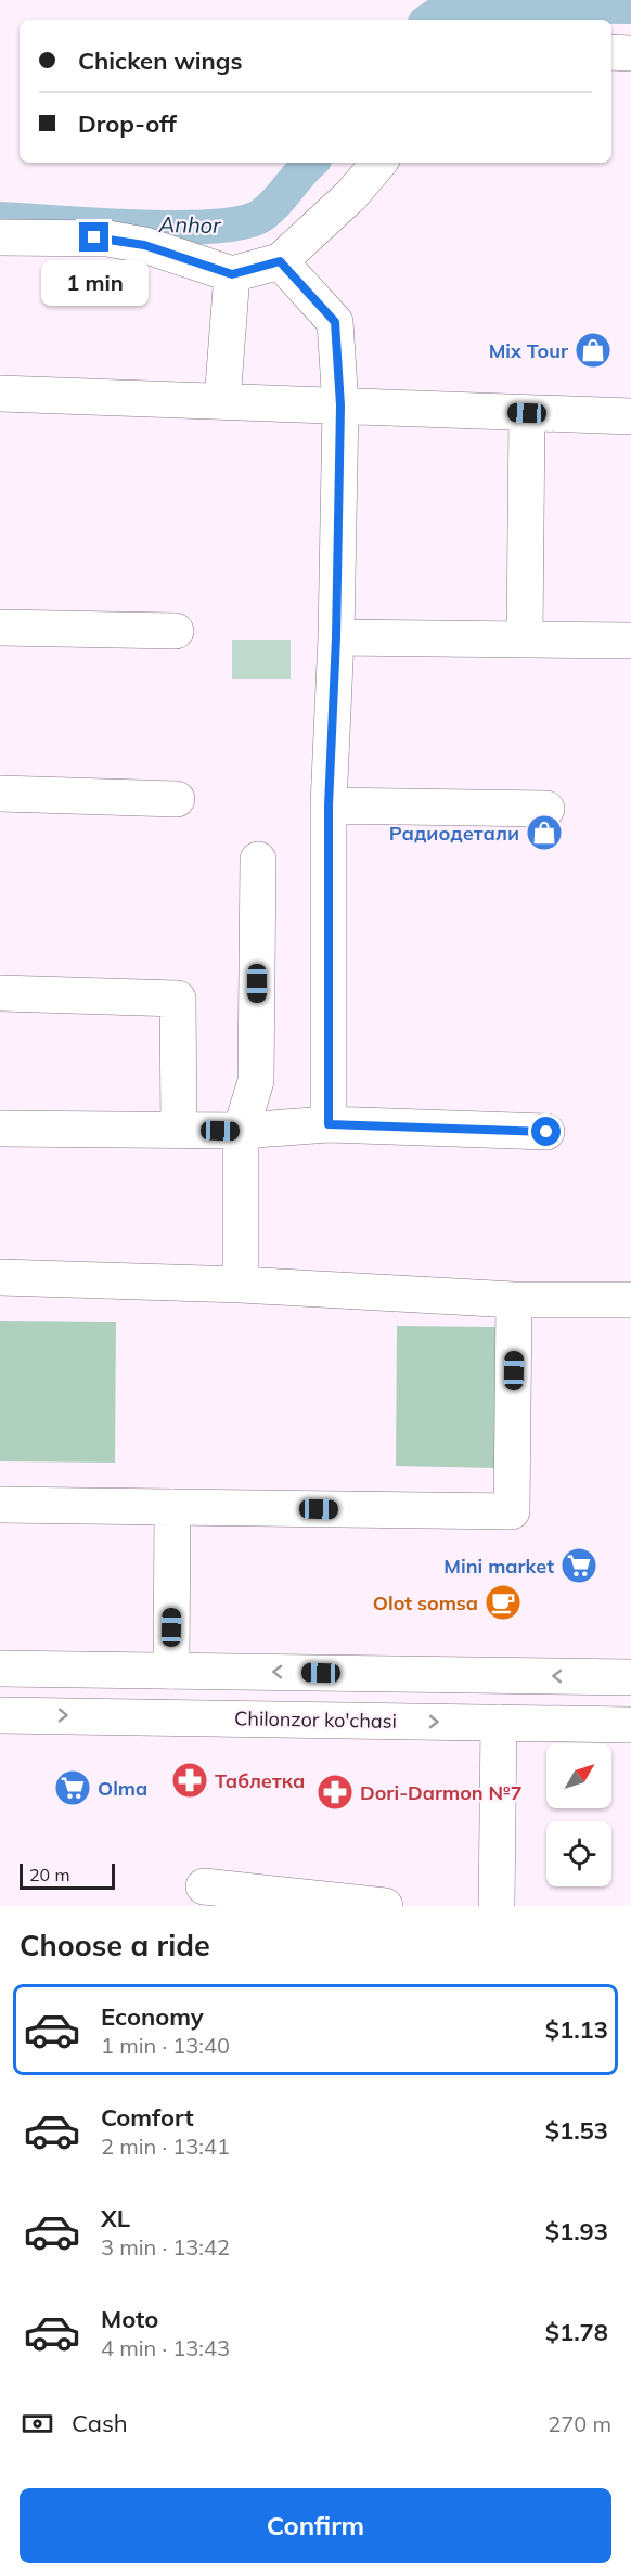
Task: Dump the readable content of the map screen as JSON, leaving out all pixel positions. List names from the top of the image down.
{
  "streets": {
    "main road": ["Chilonzor ko'chasi"]
  },
  "water": ["Anhor"],
  "places": {
    "shop": ["Mix Tour", "Радиодетали"],
    "supermarket": ["Mini market", "Olma"],
    "cafe": ["Olot somsa"],
    "pharmacy": ["Таблетка", "Dori-Darmon №7"]
  },
  "scale_bar": "20 m",
  "north": "top right",
  "page": {
    "banner": ["Chicken wings", "Drop-off"],
    "bubble": "1 min",
    "scale": "20 m",
    "heading": "Choose a ride",
    "list": [
      {
        "name": "Economy",
        "note": "1 min · 13:40",
        "value": "$1.13"
      },
      {
        "name": "Comfort",
        "note": "2 min · 13:41",
        "value": "$1.53"
      },
      {
        "name": "XL",
        "note": "3 min · 13:42",
        "value": "$1.93"
      },
      {
        "name": "Moto",
        "note": "4 min · 13:43",
        "value": "$1.78"
      }
    ],
    "pay": ["Cash", "270 m"],
    "buttons": "Confirm"
  }
}
